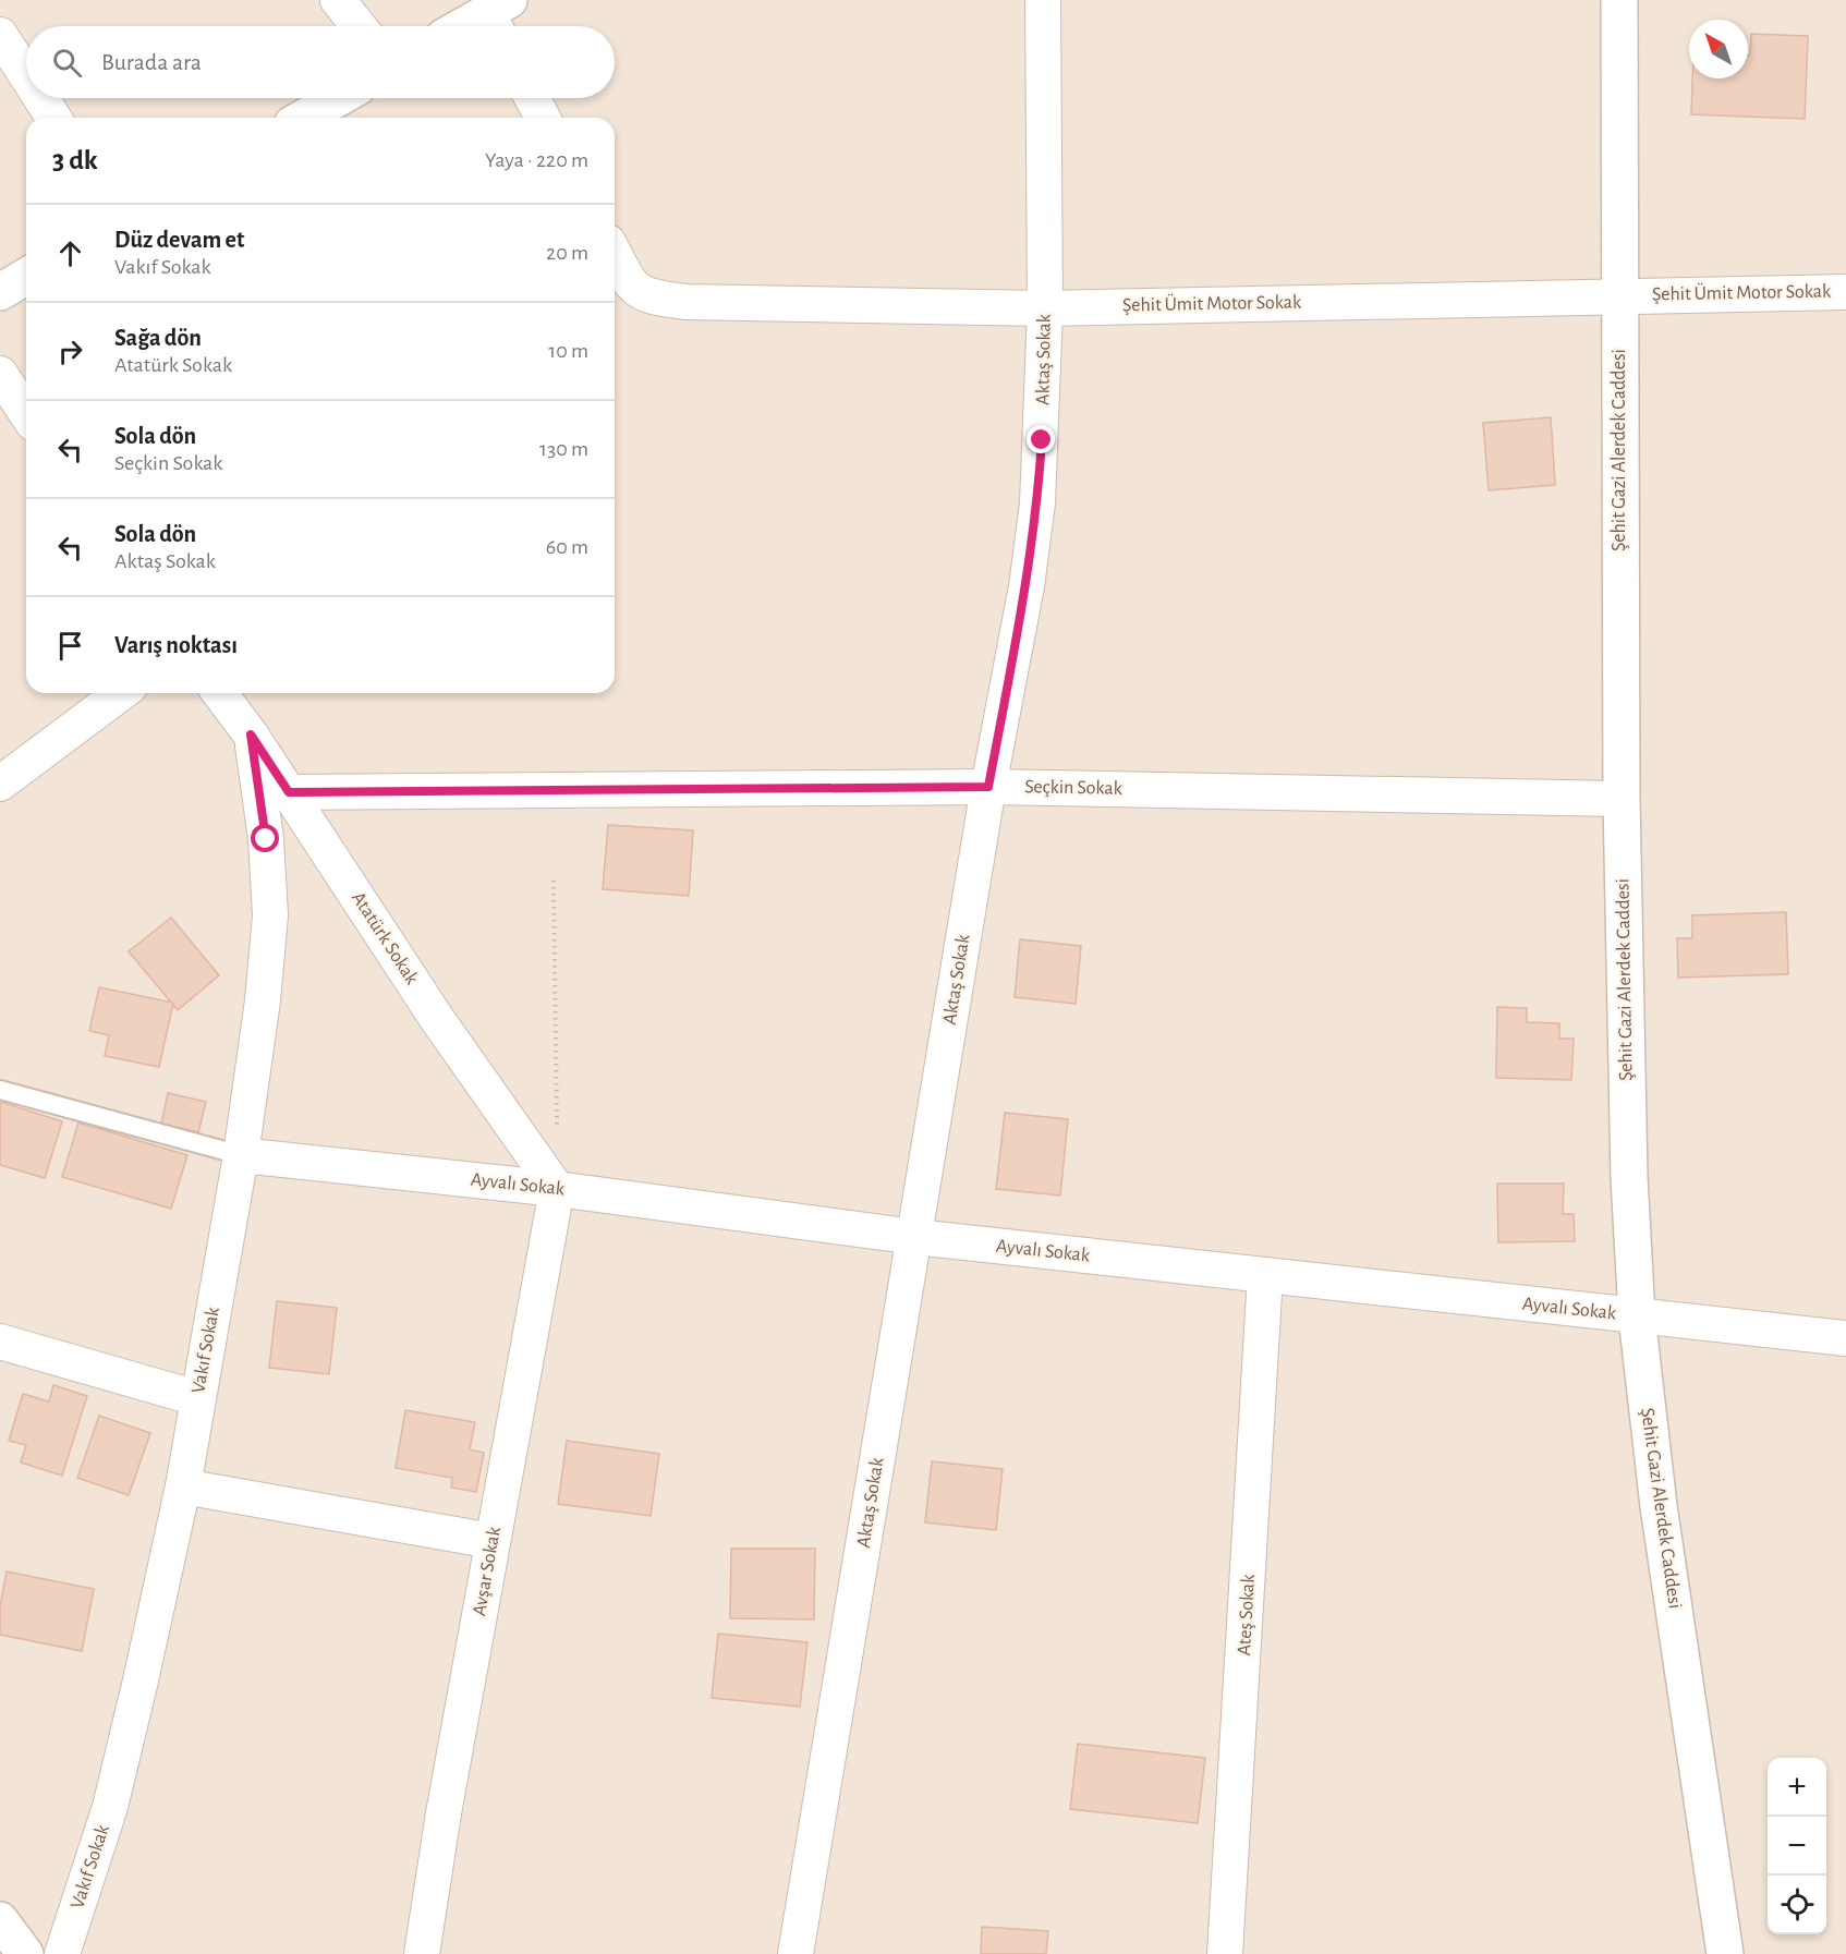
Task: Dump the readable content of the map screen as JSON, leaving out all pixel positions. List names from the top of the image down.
{
  "streets": {
    "street": [
      "Şehit Ümit Motor Sokak",
      "Aktaş Sokak",
      "Şehit Gazi Alerdek Caddesi",
      "Seçkin Sokak",
      "Atatürk Sokak",
      "Ayvalı Sokak",
      "Vakıf Sokak",
      "Avşar Sokak",
      "Ateş Sokak"
    ]
  },
  "crossings": [
    ["Şehit Ümit Motor Sokak", "Aktaş Sokak"],
    ["Şehit Ümit Motor Sokak", "Şehit Gazi Alerdek Caddesi"],
    ["Aktaş Sokak", "Seçkin Sokak"],
    ["Aktaş Sokak", "Ayvalı Sokak"],
    ["Şehit Gazi Alerdek Caddesi", "Seçkin Sokak"],
    ["Şehit Gazi Alerdek Caddesi", "Ayvalı Sokak"],
    ["Seçkin Sokak", "Atatürk Sokak"],
    ["Atatürk Sokak", "Ayvalı Sokak"],
    ["Atatürk Sokak", "Vakıf Sokak"],
    ["Atatürk Sokak", "Avşar Sokak"],
    ["Ayvalı Sokak", "Vakıf Sokak"],
    ["Ayvalı Sokak", "Avşar Sokak"],
    ["Ayvalı Sokak", "Ateş Sokak"]
  ],
  "north": "top left",
  "page": {
    "search": "Burada ara",
    "heading": ["3 dk", "Yaya · 220 m"],
    "list": [
      ["Düz devam et", "Vakıf Sokak", "20 m"],
      ["Sağa dön", "Atatürk Sokak", "10 m"],
      ["Sola dön", "Seçkin Sokak", "130 m"],
      ["Sola dön", "Aktaş Sokak", "60 m"],
      "Varış noktası"
    ],
    "map_buttons": ["+", "−"]
  }
}
